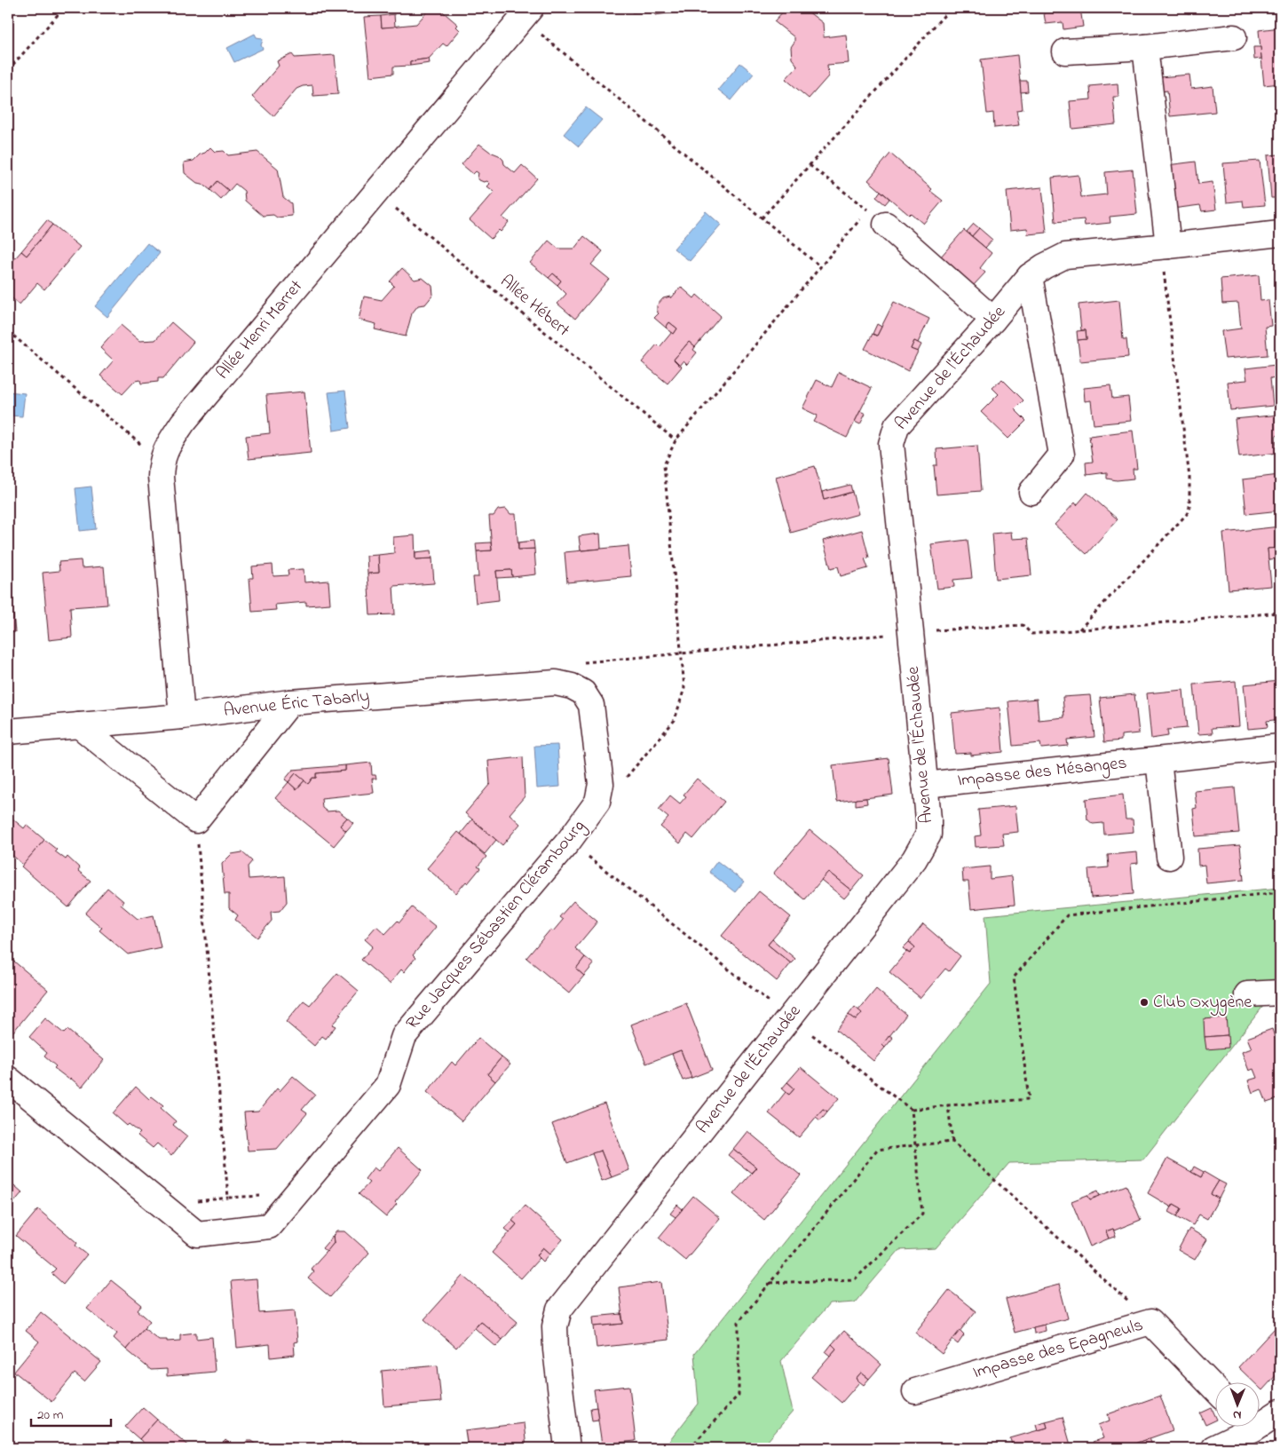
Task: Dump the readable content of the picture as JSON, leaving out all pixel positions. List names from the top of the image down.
{
  "streets": {
    "street": [
      "Allée Henri Marret",
      "Avenue de l'Échaudée",
      "Avenue Éric Tabarly",
      "Impasse des Mésanges",
      "Rue Jacques Sébastien Clérambourg",
      "Impasse des Epagneuls"
    ],
    "path": ["Allée Hébert"]
  },
  "crossings": [
    ["Allée Hébert", "Allée Henri Marret"],
    ["Allée Henri Marret", "Avenue Éric Tabarly"],
    ["Avenue de l'Échaudée", "Impasse des Mésanges"],
    ["Avenue Éric Tabarly", "Rue Jacques Sébastien Clérambourg"]
  ],
  "places": ["Club Oxygène"],
  "scale_bar": "20 m",
  "north": "bottom"
}
